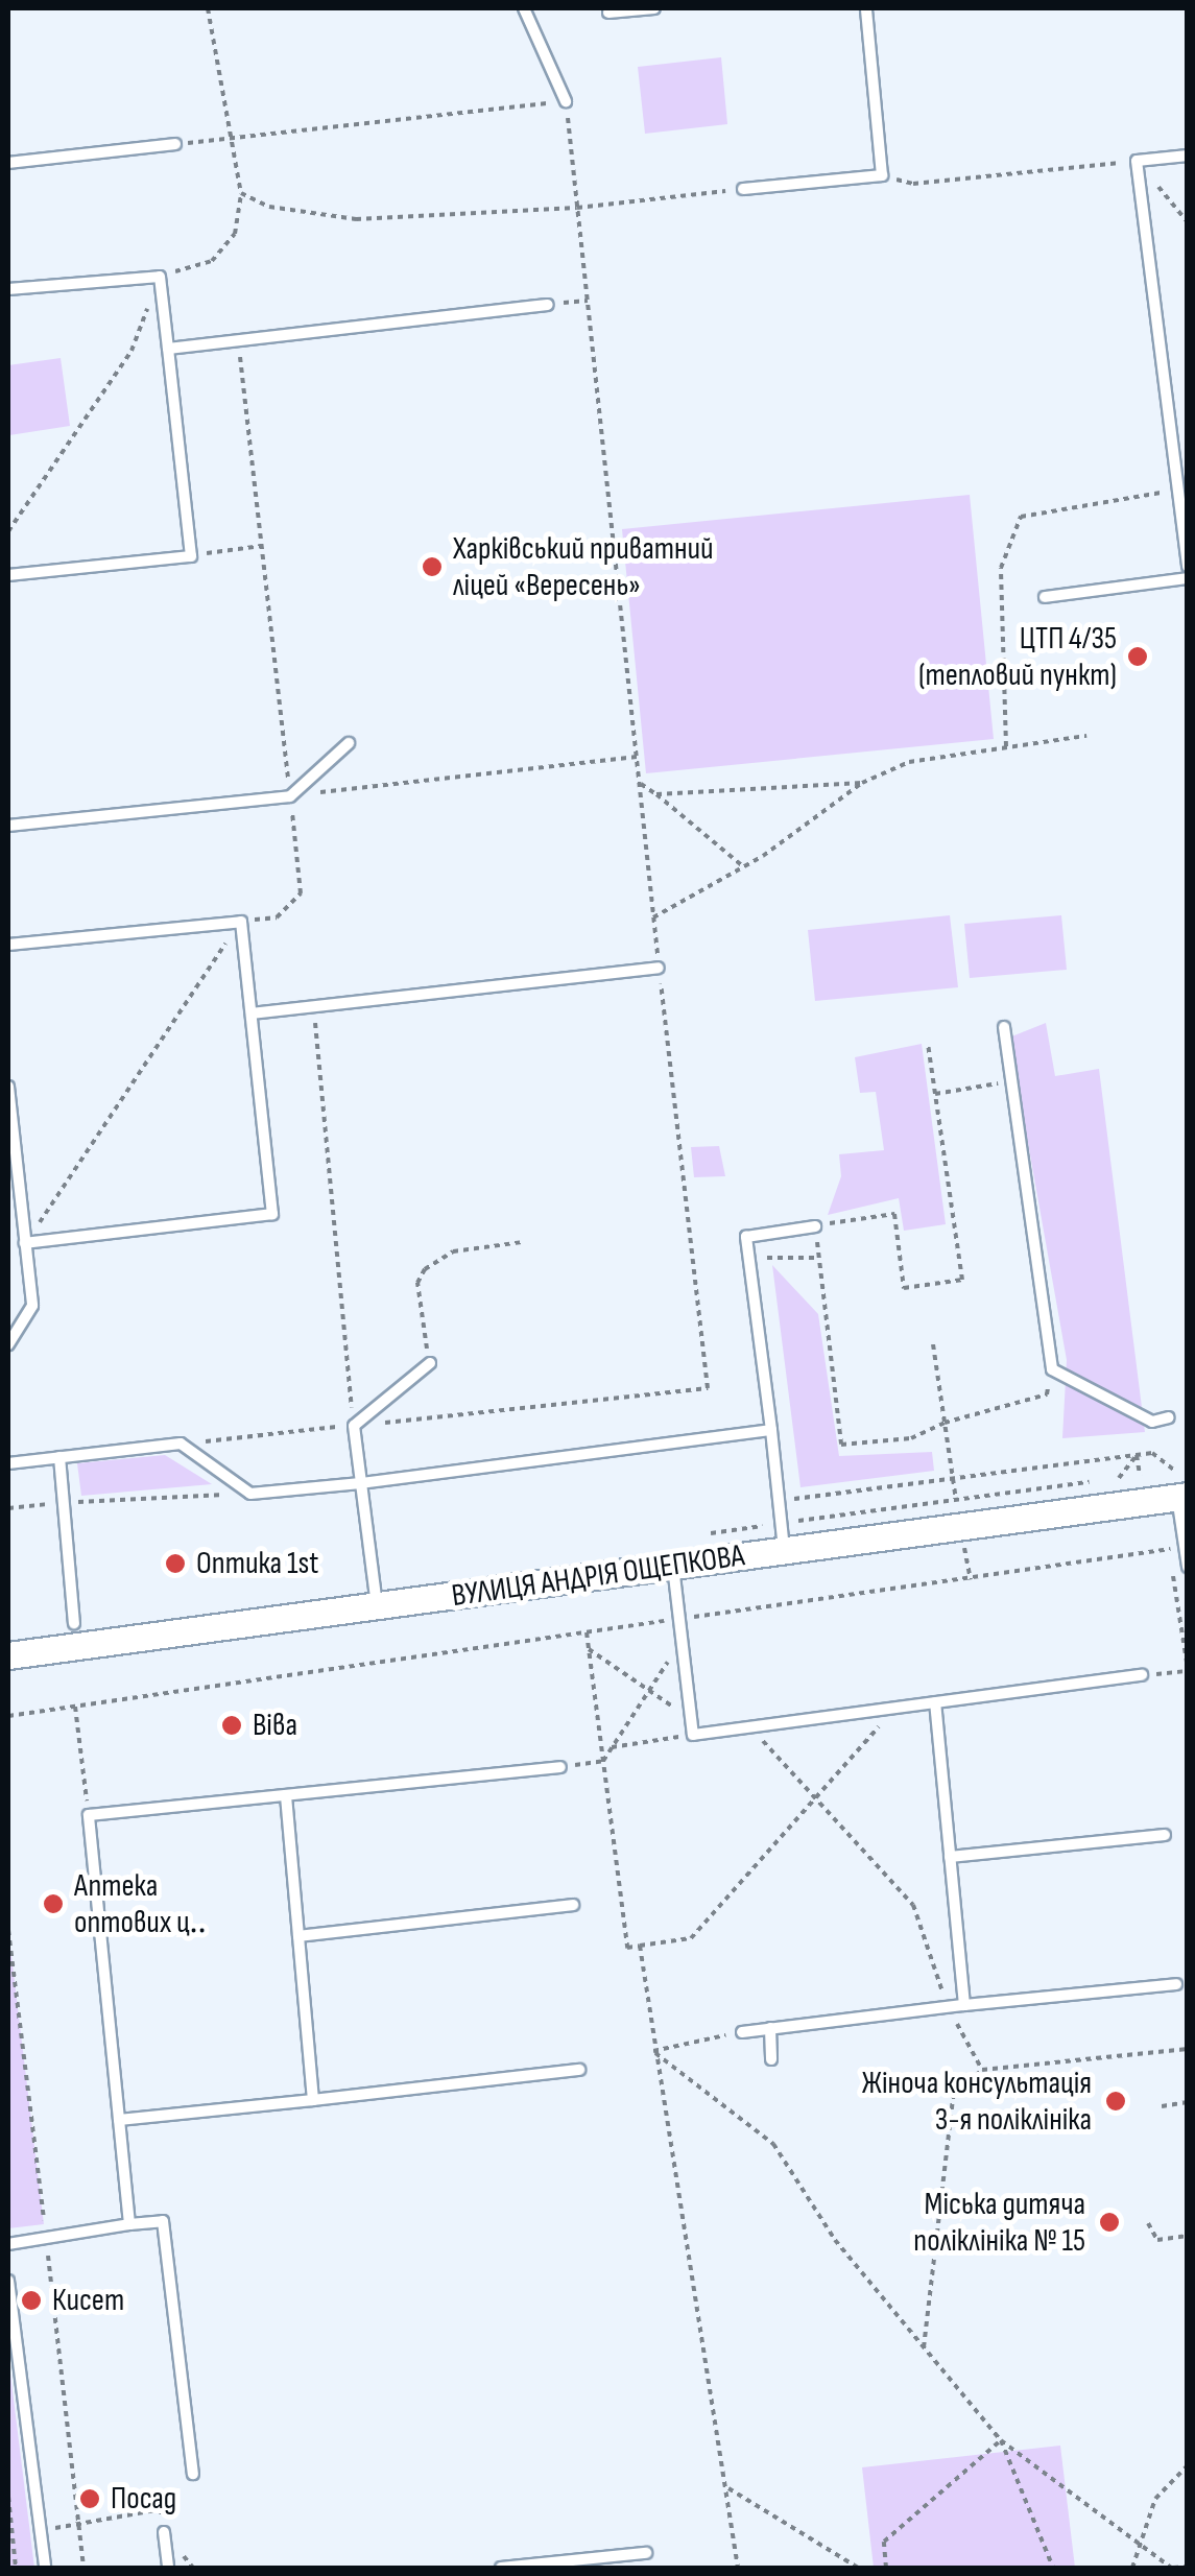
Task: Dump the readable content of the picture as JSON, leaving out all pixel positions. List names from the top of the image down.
{
  "streets": {
    "street": ["ВУЛИЦЯ АНДРІЯ ОЩЕПКОВА"]
  },
  "places": [
    "Харківський приватний ліцей «Вересень»",
    "ЦТП 4/35 (тепловий пункт)",
    "Оптика 1st",
    "Віва",
    "Аптека оптових ц‥",
    "Жіноча консультація 3-я поліклініка",
    "Міська дитяча поліклініка № 15",
    "Кисет",
    "Посад"
  ]
}
